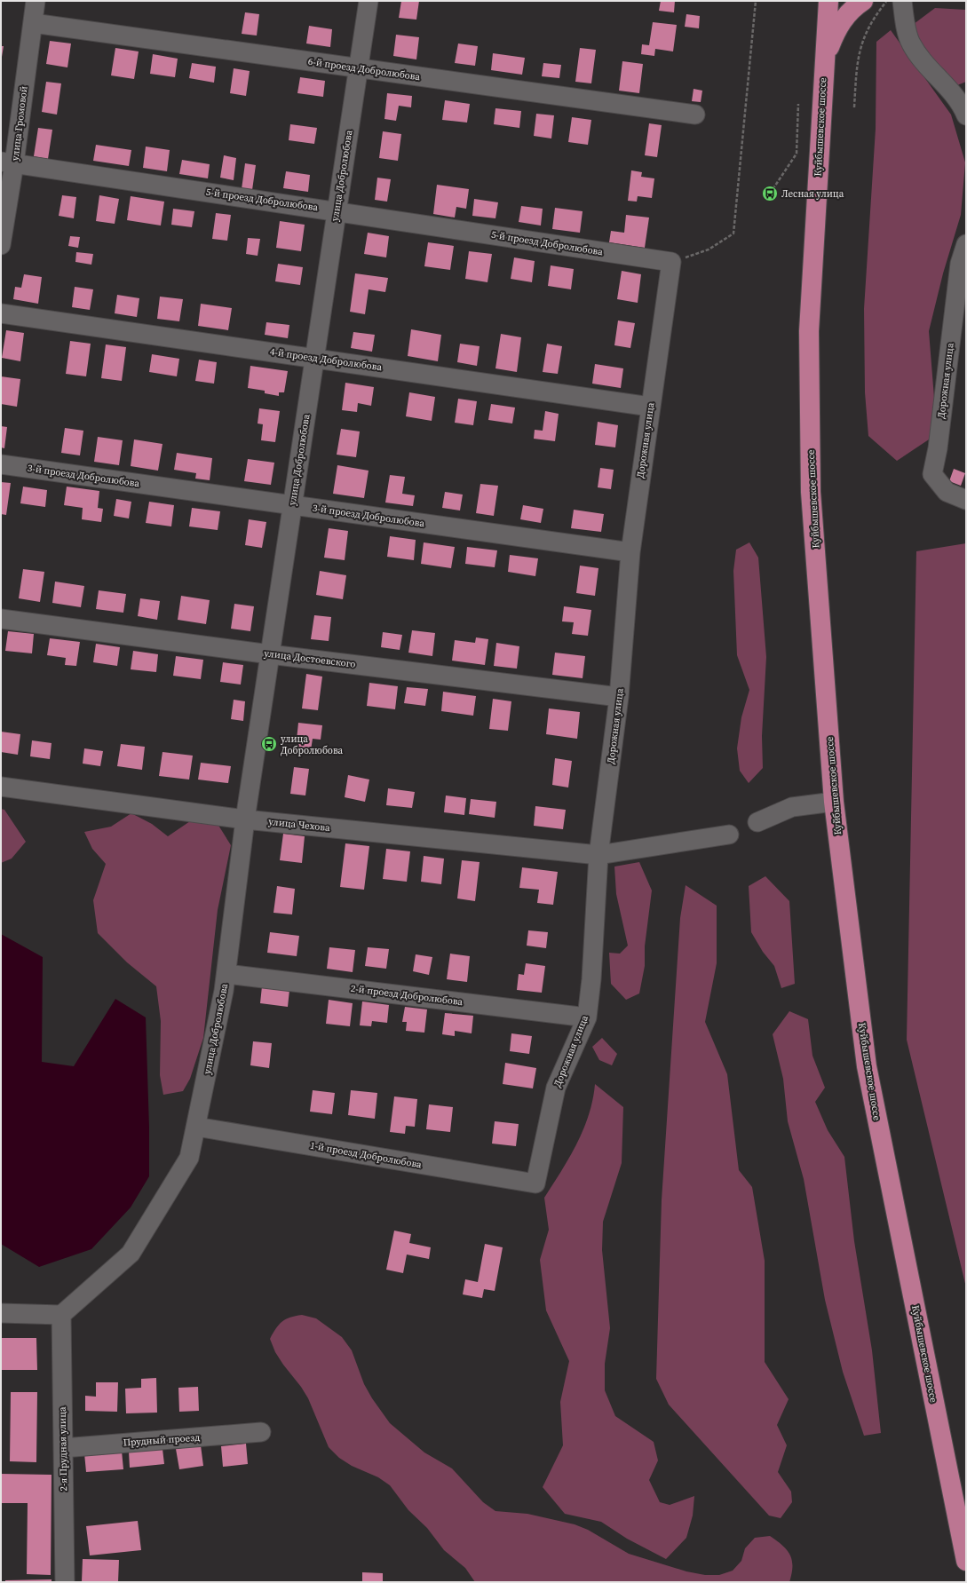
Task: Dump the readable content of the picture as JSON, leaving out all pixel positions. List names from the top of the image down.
{
  "streets": {
    "highway": ["Куйбышевское шоссе"],
    "street": [
      "6-й проезд Добролюбова",
      "улица Громовой",
      "улица Добролюбова",
      "5-й проезд Добролюбова",
      "4-й проезд Добролюбова",
      "Дорожная улица",
      "3-й проезд Добролюбова",
      "улица Достоевского",
      "улица Чехова",
      "2-й проезд Добролюбова",
      "1-й проезд Добролюбова",
      "Прудный проезд",
      "2-я Прудная улица"
    ]
  },
  "crossings": [
    ["6-й проезд Добролюбова", "улица Громовой"],
    ["6-й проезд Добролюбова", "улица Добролюбова"],
    ["улица Громовой", "5-й проезд Добролюбова"],
    ["улица Добролюбова", "5-й проезд Добролюбова"],
    ["улица Добролюбова", "4-й проезд Добролюбова"],
    ["улица Добролюбова", "3-й проезд Добролюбова"],
    ["улица Добролюбова", "улица Достоевского"],
    ["улица Добролюбова", "улица Чехова"],
    ["улица Добролюбова", "2-й проезд Добролюбова"],
    ["улица Добролюбова", "1-й проезд Добролюбова"],
    ["улица Добролюбова", "2-я Прудная улица"],
    ["5-й проезд Добролюбова", "Дорожная улица"],
    ["4-й проезд Добролюбова", "Дорожная улица"],
    ["Дорожная улица", "3-й проезд Добролюбова"],
    ["Дорожная улица", "улица Достоевского"],
    ["Дорожная улица", "улица Чехова"],
    ["Дорожная улица", "2-й проезд Добролюбова"],
    ["Дорожная улица", "1-й проезд Добролюбова"],
    ["Прудный проезд", "2-я Прудная улица"]
  ],
  "places": {
    "bus stop": ["Лесная улица", "улица Добролюбова"]
  }
}
